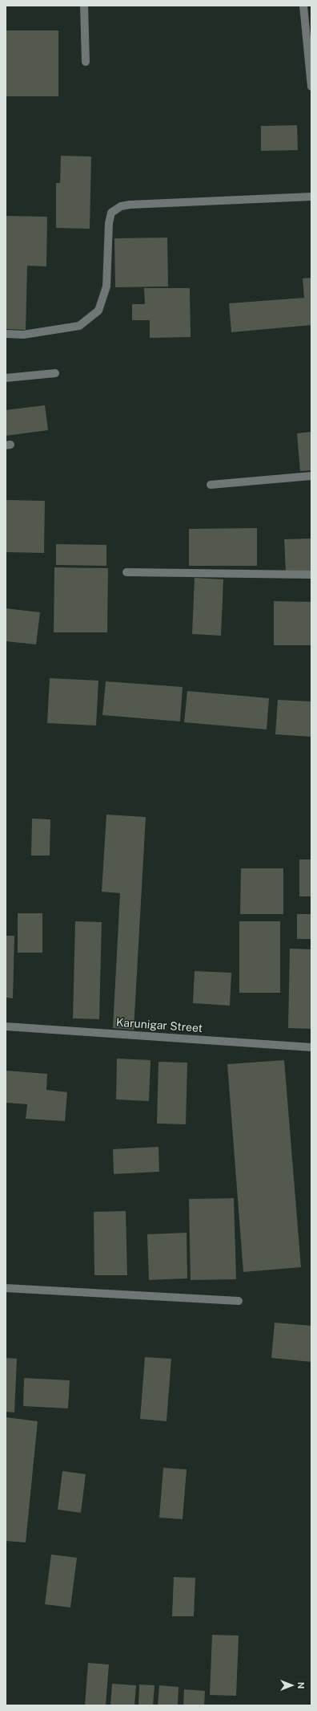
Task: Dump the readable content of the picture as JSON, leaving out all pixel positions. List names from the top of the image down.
{
  "streets": {
    "street": ["Karunigar Street"]
  },
  "north": "right"
}
